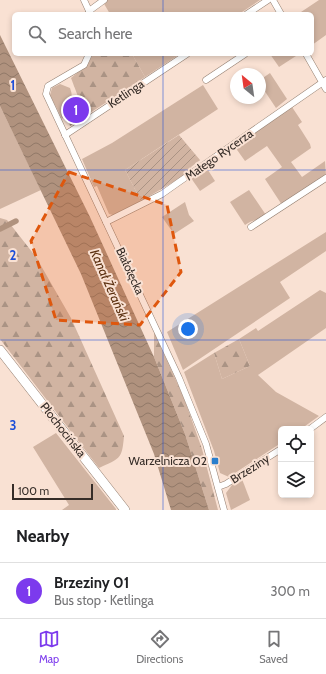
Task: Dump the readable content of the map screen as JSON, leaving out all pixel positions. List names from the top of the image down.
{
  "streets": {
    "main road": ["Płochocińska"],
    "street": [
      "Ketlinga",
      "Małego Rycerza",
      "Białołęcka",
      "Brzeziny"
    ]
  },
  "crossings": [
    ["Ketlinga", "Białołęcka"],
    ["Małego Rycerza", "Białołęcka"],
    ["Białołęcka", "Brzeziny"]
  ],
  "water": ["Kanał Żerański"],
  "places": {
    "transit": ["Warzelnicza 02"]
  },
  "scale_bar": "100 m",
  "north": "top left",
  "page": {
    "search": "Search here",
    "pins": "1",
    "scale": "100 m",
    "heading": "Nearby",
    "list": [
      {
        "mark": "1",
        "name": "Brzeziny 01",
        "note": "Bus stop · Ketlinga",
        "value": "300 m"
      }
    ],
    "nav": ["Map", "Directions", "Saved"]
  },
  "grid": {
    "rows": ["1", "2", "3"]
  }
}
